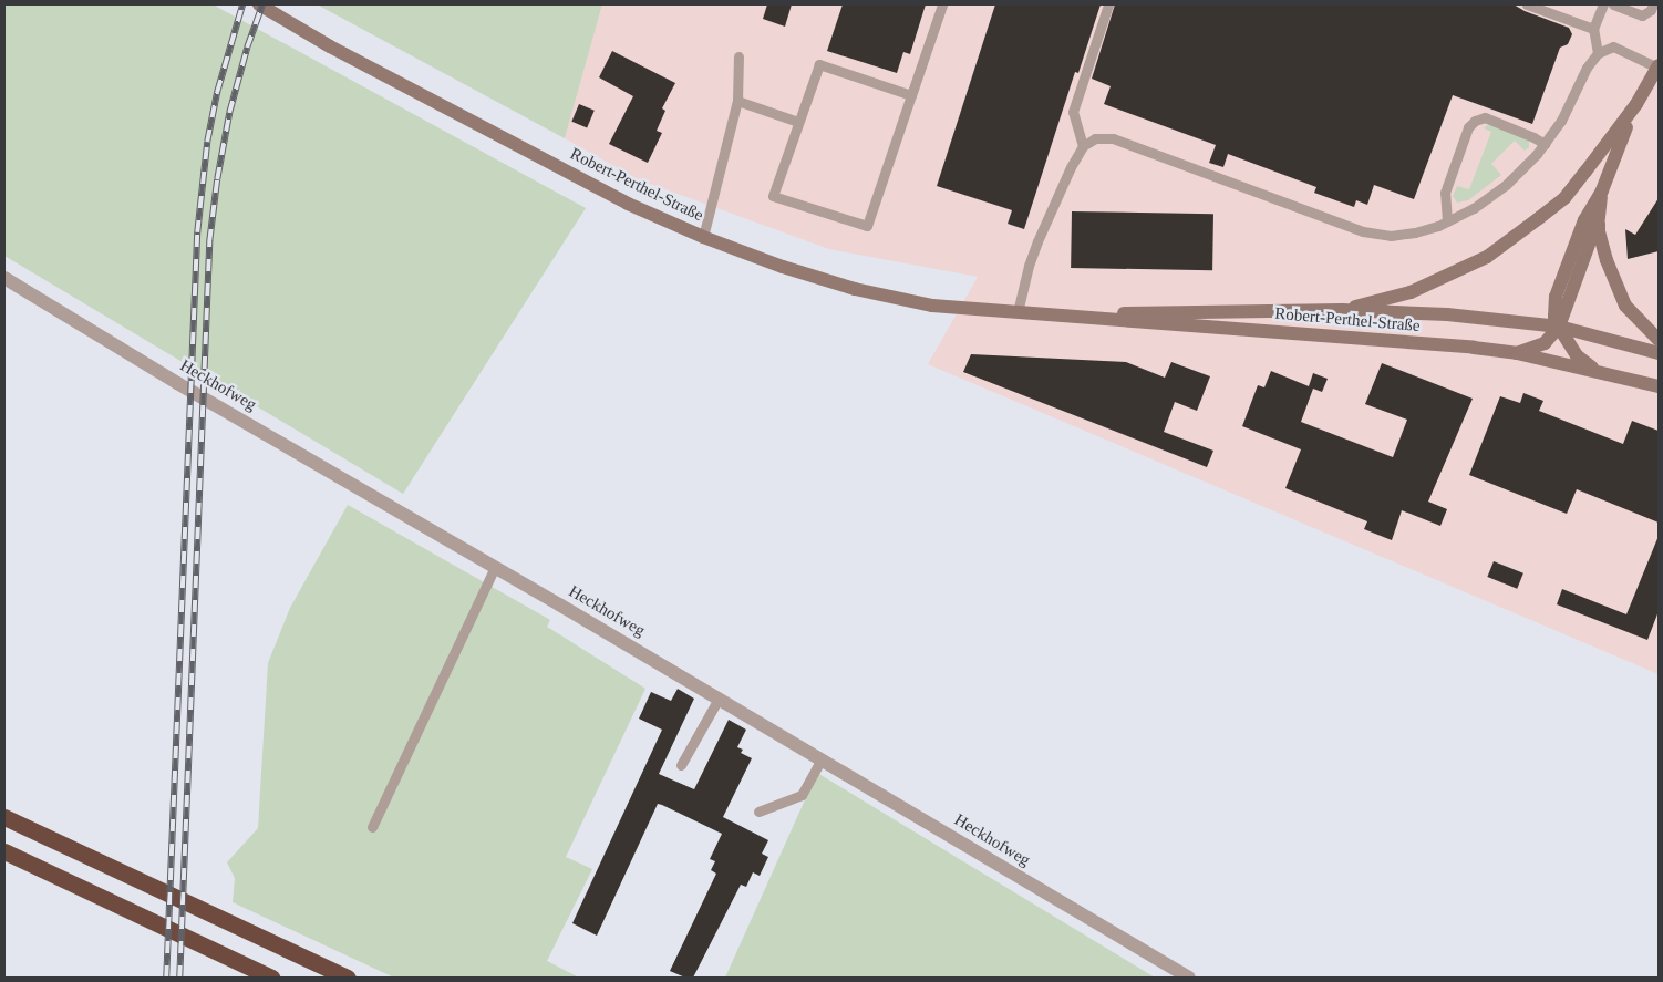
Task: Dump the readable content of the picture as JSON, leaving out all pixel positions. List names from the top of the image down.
{
  "streets": {
    "street": ["Robert-Perthel-Straße", "Heckhofweg"]
  }
}
